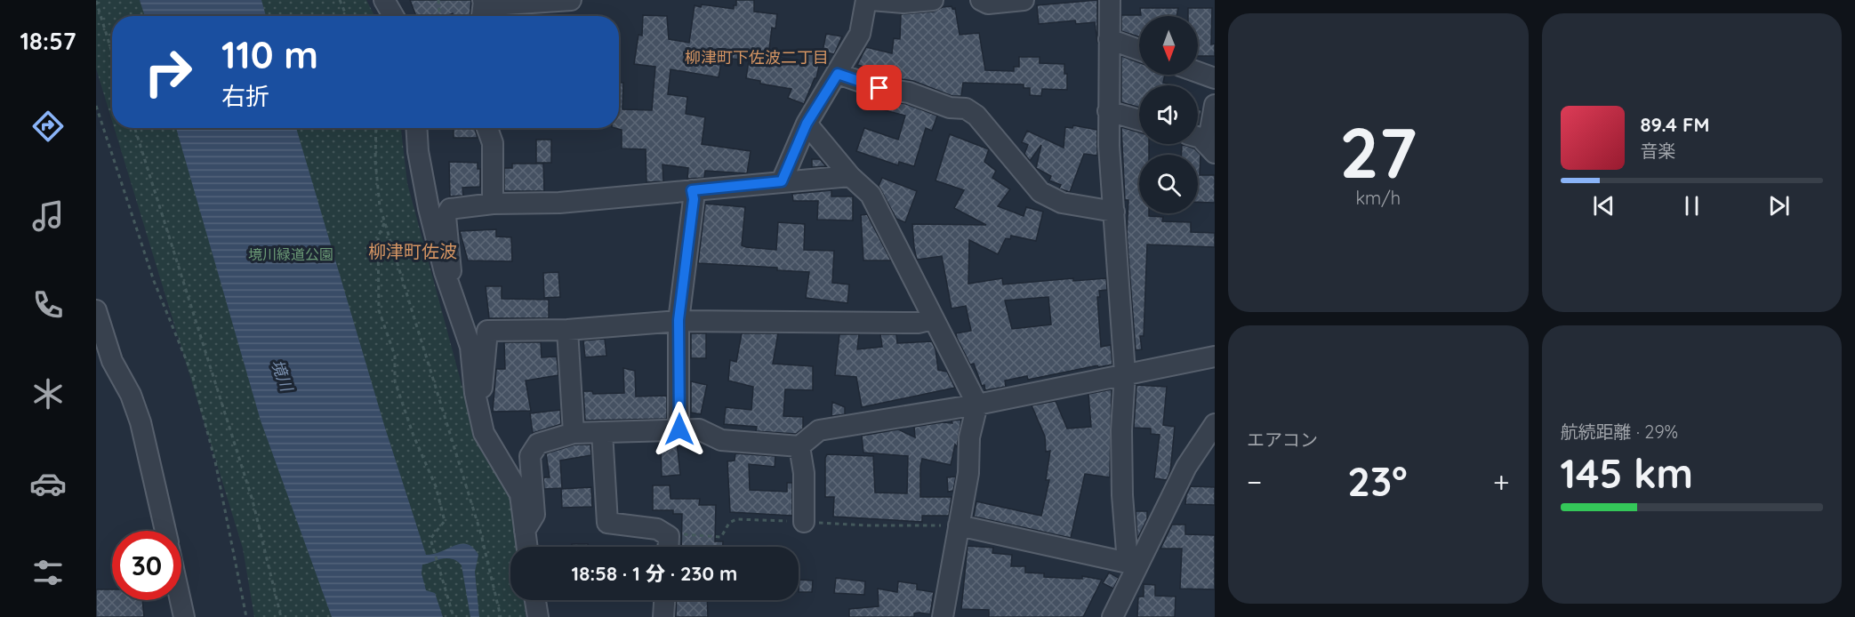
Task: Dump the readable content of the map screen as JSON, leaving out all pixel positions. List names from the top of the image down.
{
  "districts": ["柳津町下佐波二丁目", "柳津町佐波"],
  "water": ["境川"],
  "parks": ["境川緑道公園"],
  "north": "bottom",
  "page": {
    "tabs": "18:57",
    "tile": [
      ["27", "km/h"],
      "エアコン",
      ["航続距離 · 29%", "145 km"]
    ],
    "turn": ["110 m", "右折"],
    "song": ["89.4 FM", "音楽"],
    "heat": ["−", "23°", "+"],
    "limit": "30",
    "trip": "18:58 · 1 分 · 230 m"
  }
}
